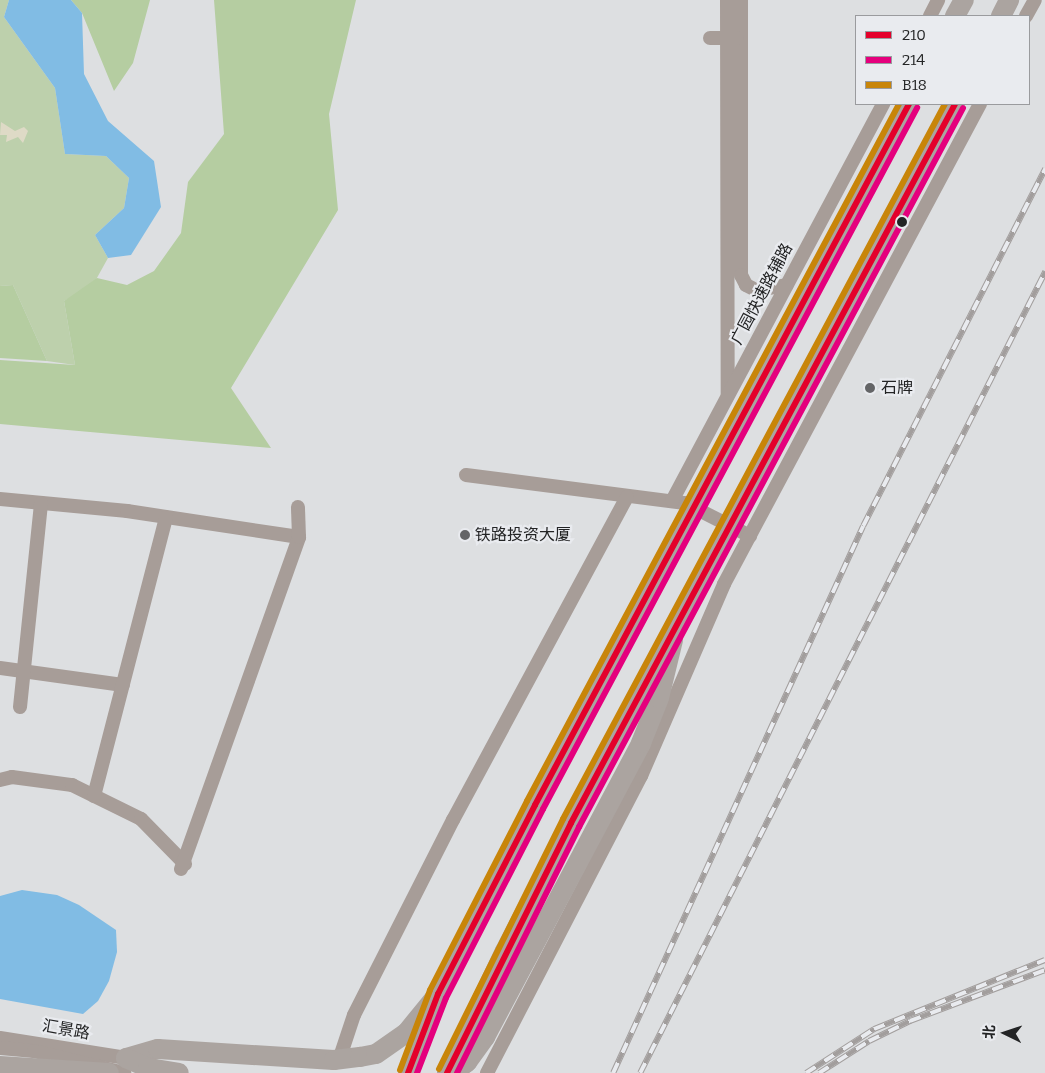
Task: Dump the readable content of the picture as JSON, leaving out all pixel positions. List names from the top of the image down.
{
  "streets": {
    "street": ["广园快速路辅路", "汇景路"]
  },
  "places": ["石牌", "铁路投资大厦"],
  "lines": ["transit line 210", "transit line B18", "transit line 214"],
  "legend": ["210", "214", "B18"],
  "north": "left"
}
